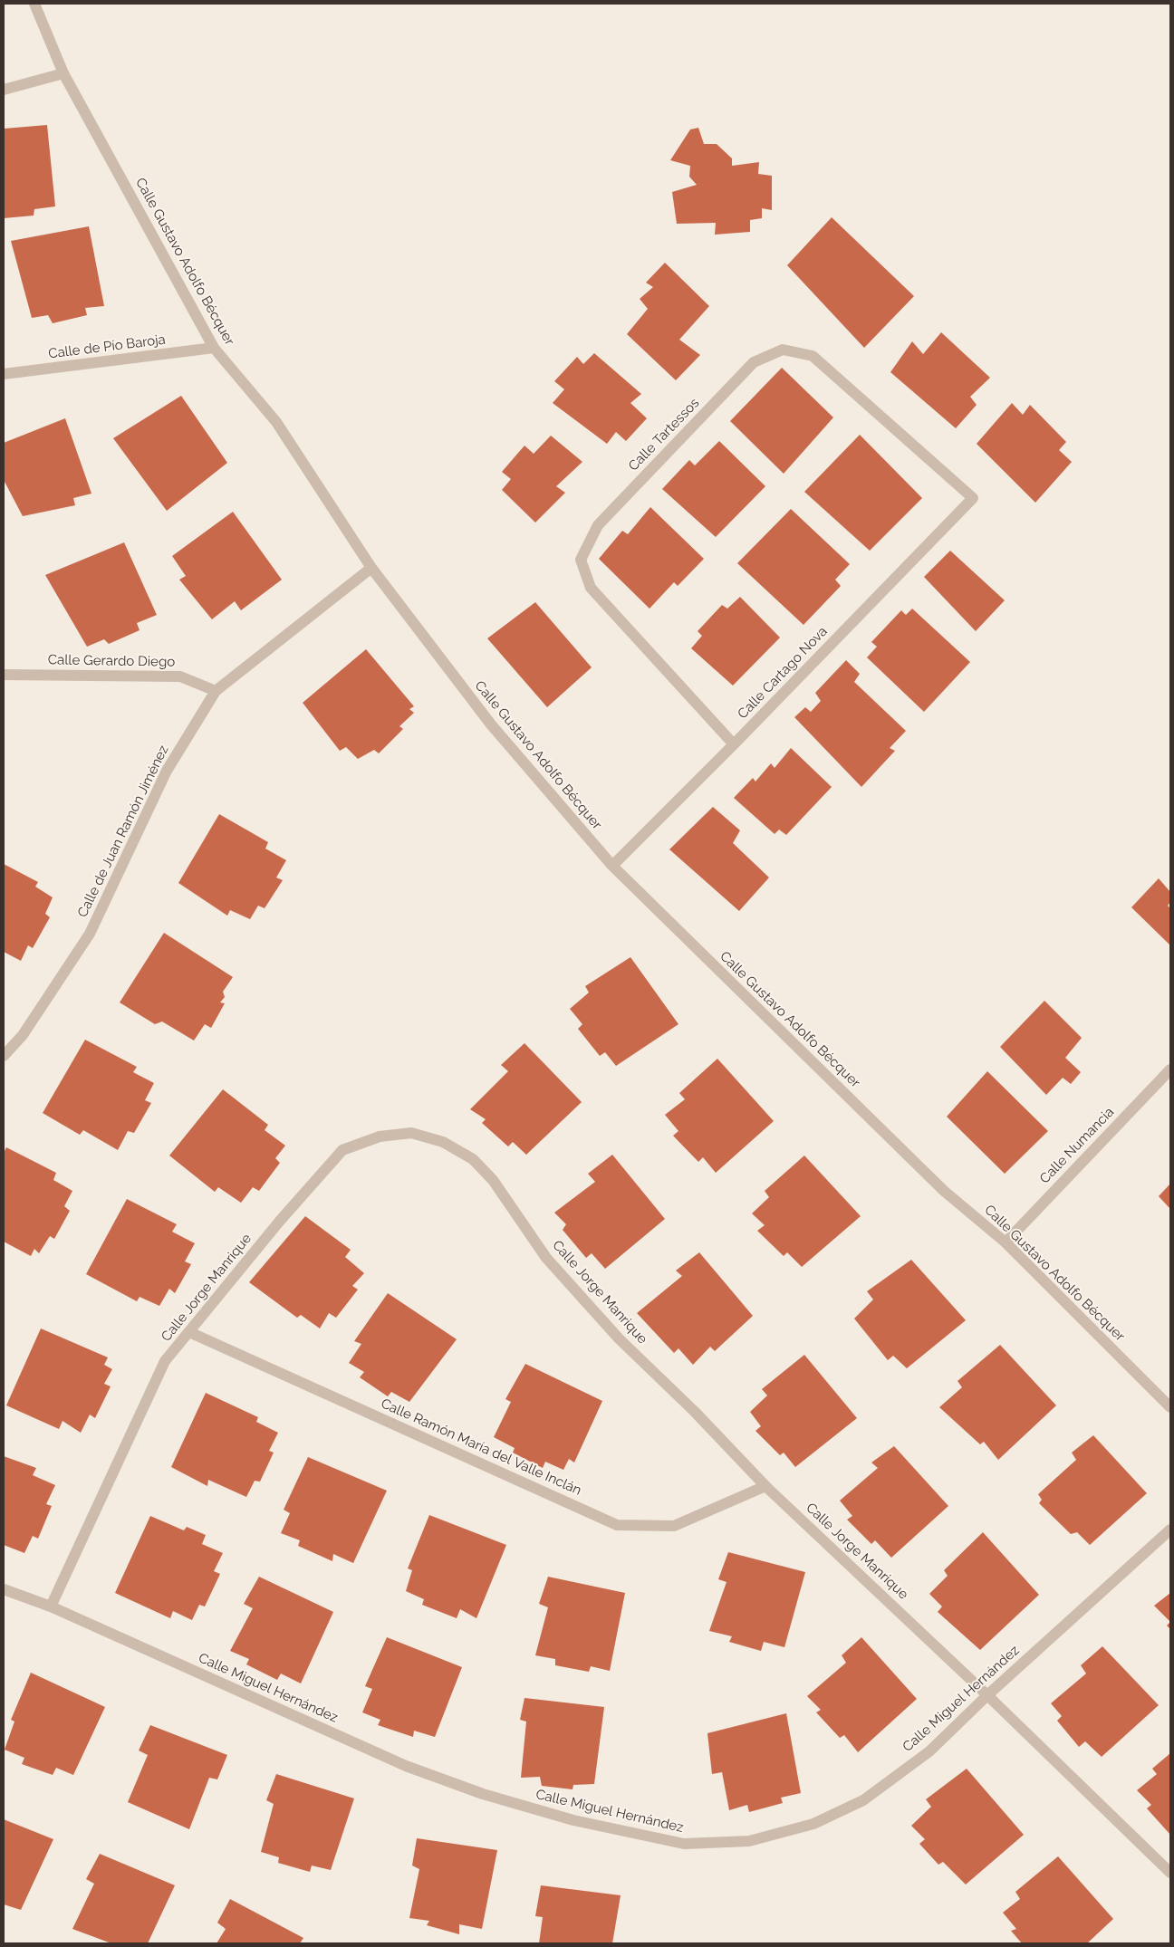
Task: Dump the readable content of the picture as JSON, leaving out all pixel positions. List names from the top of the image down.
{
  "streets": {
    "street": [
      "Calle Gustavo Adolfo Bécquer",
      "Calle de Pío Baroja",
      "Calle Tartessos",
      "Calle Gerardo Diego",
      "Calle Cartago Nova",
      "Calle de Juan Ramón Jiménez",
      "Calle Numancia",
      "Calle Jorge Manrique",
      "Calle Ramón María del Valle Inclán",
      "Calle Miguel Hernández"
    ]
  },
  "crossings": [
    ["Calle Gustavo Adolfo Bécquer", "Calle de Pío Baroja"],
    ["Calle Gustavo Adolfo Bécquer", "Calle Cartago Nova"],
    ["Calle Gustavo Adolfo Bécquer", "Calle de Juan Ramón Jiménez"],
    ["Calle Gustavo Adolfo Bécquer", "Calle Numancia"],
    ["Calle Tartessos", "Calle Cartago Nova"],
    ["Calle Gerardo Diego", "Calle de Juan Ramón Jiménez"],
    ["Calle Jorge Manrique", "Calle Ramón María del Valle Inclán"],
    ["Calle Jorge Manrique", "Calle Miguel Hernández"]
  ]
}
